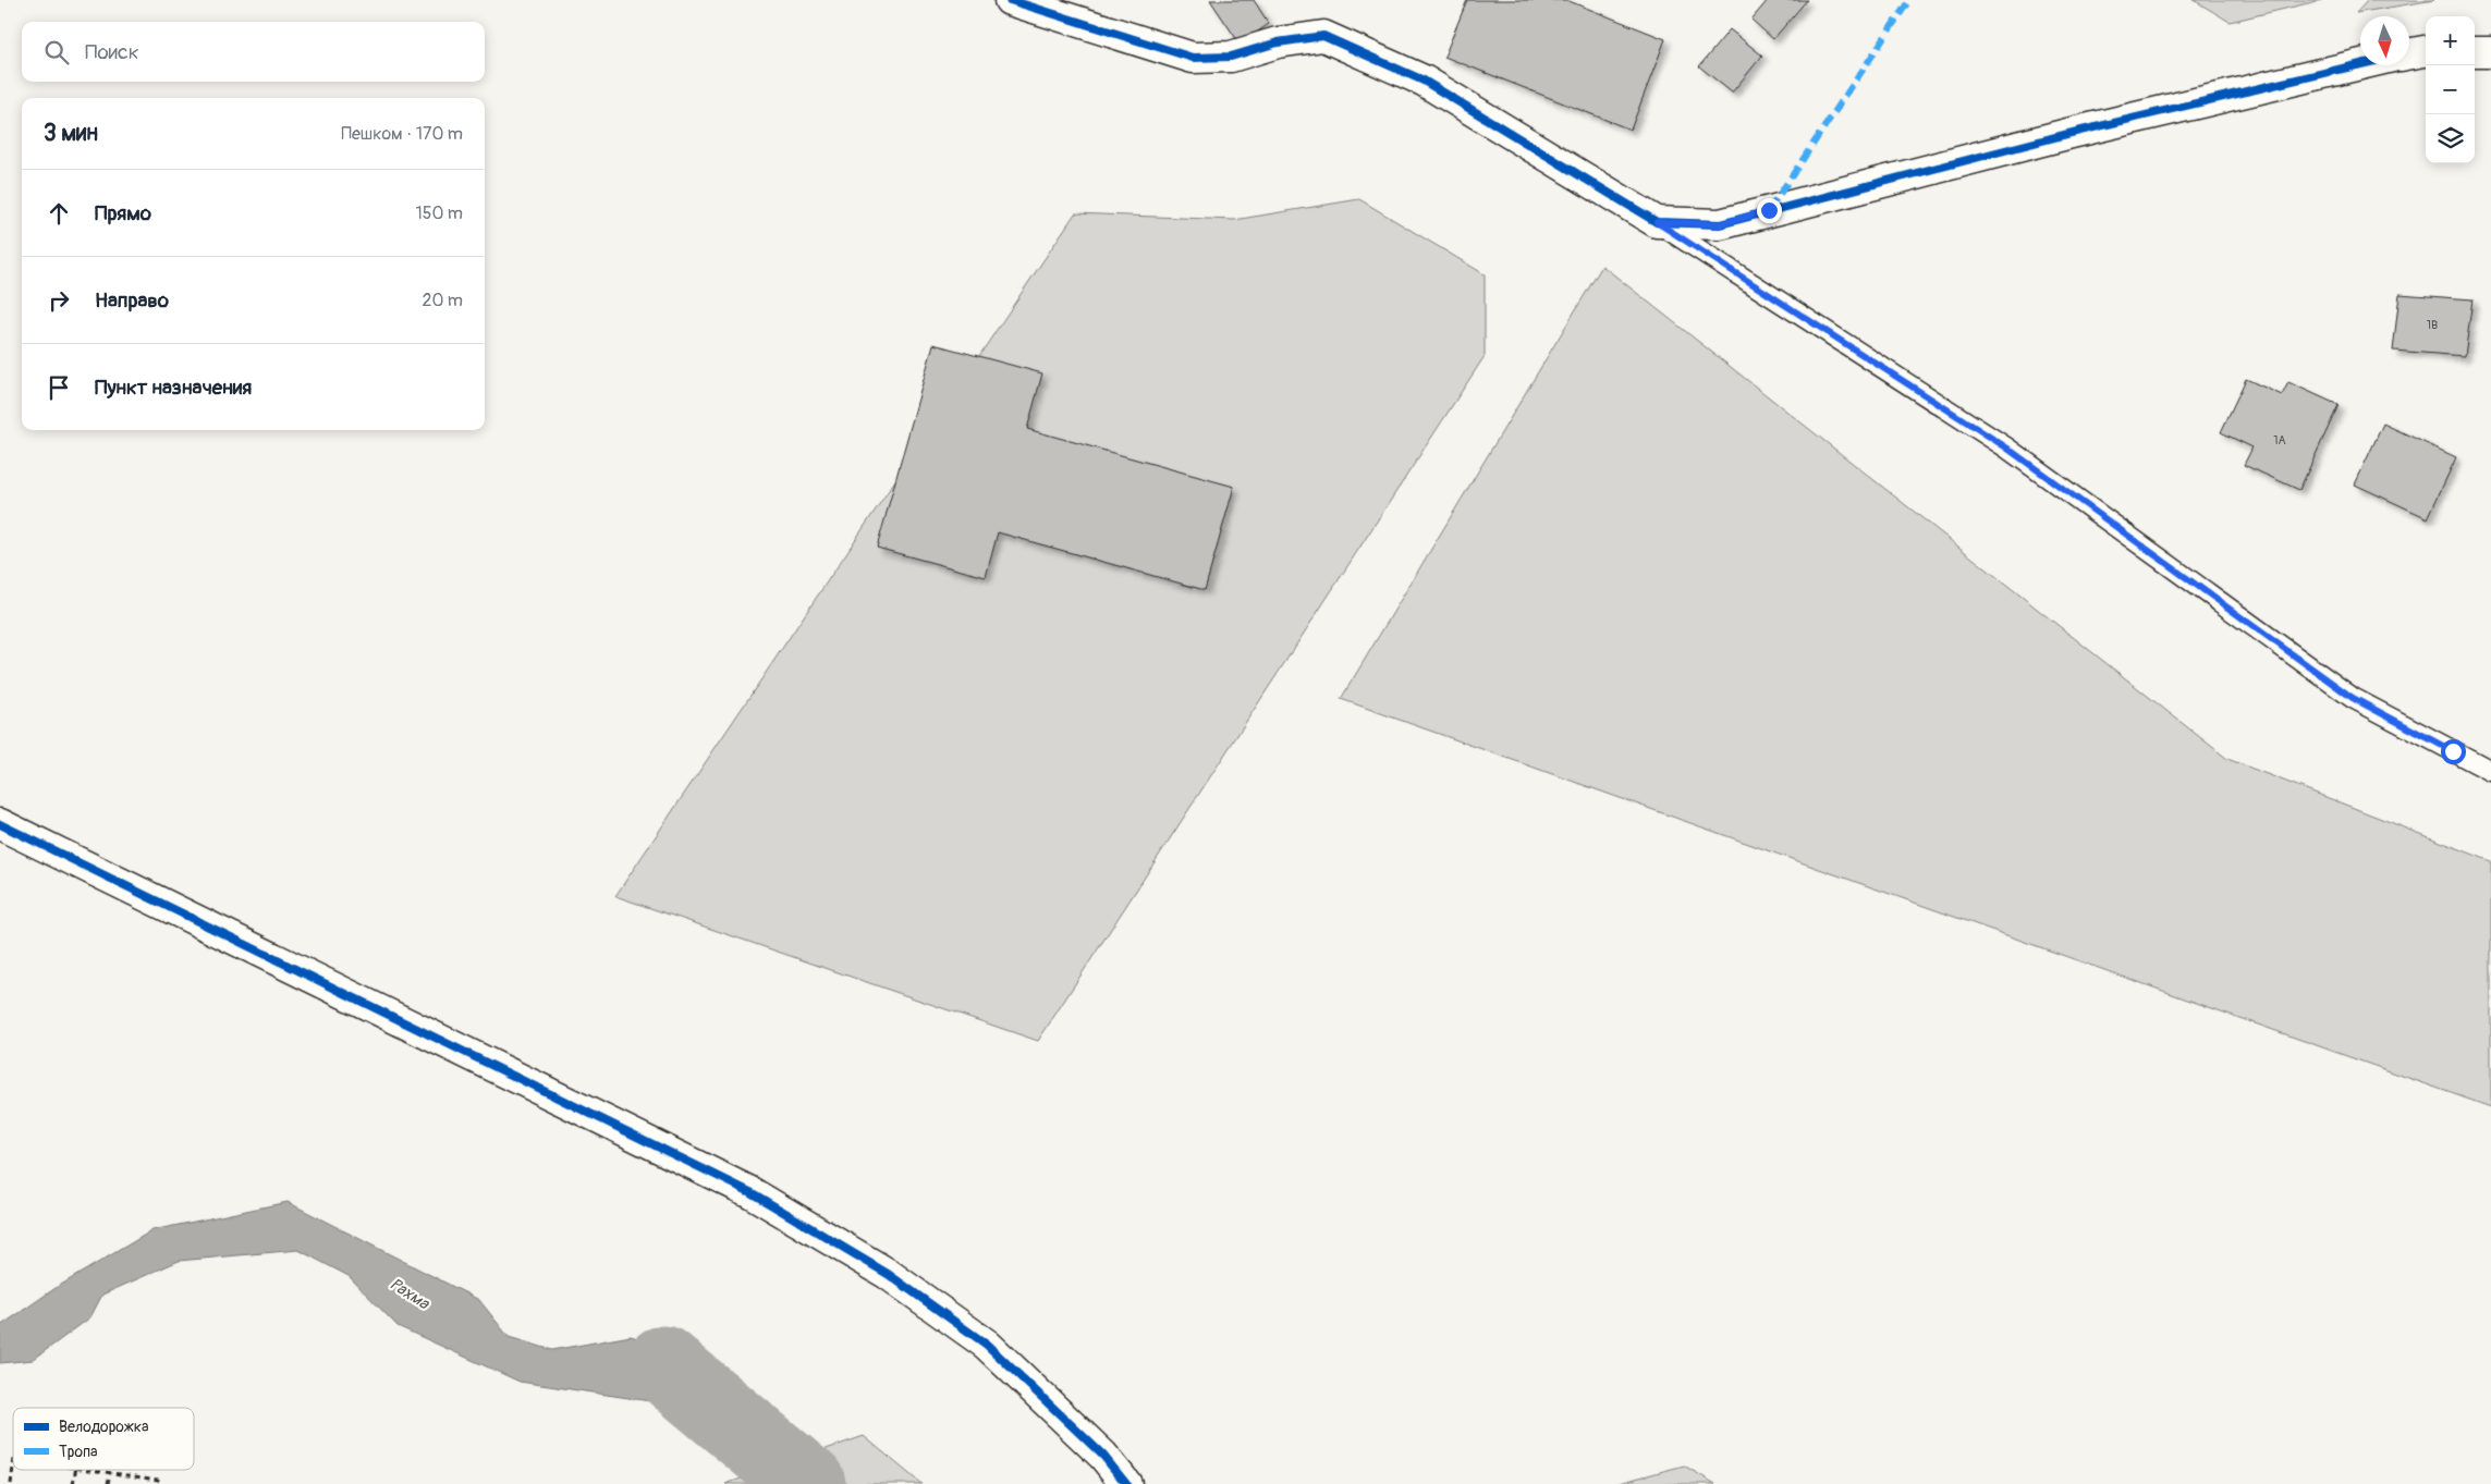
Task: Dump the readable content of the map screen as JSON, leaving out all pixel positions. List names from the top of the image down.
{
  "water": ["Рахма"],
  "house_numbers": ["1В", "1А"],
  "legend": ["Велодорожка", "Тропа"],
  "north": "bottom",
  "page": {
    "map_buttons": ["+", "−"],
    "search": "Поиск",
    "heading": ["3 мин", "Пешком · 170 m"],
    "list": [
      ["Прямо", "150 m"],
      ["Направо", "20 m"],
      "Пункт назначения"
    ]
  }
}
